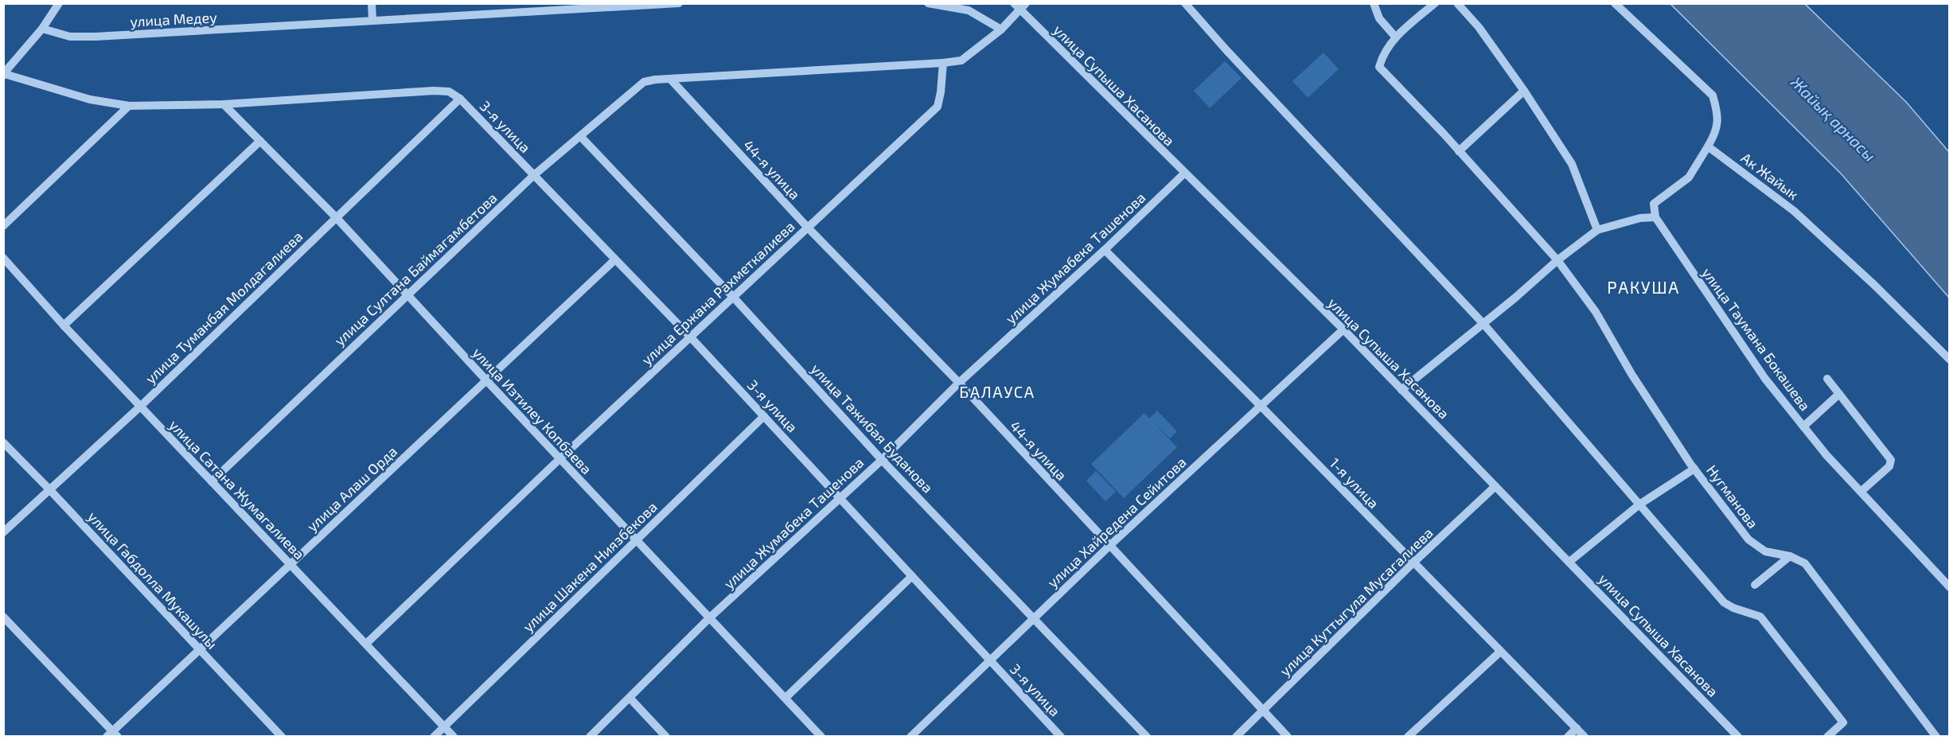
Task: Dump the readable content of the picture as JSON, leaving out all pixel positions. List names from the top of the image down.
{
  "streets": {
    "street": [
      "улица Медеу",
      "улица Супыша Хасанова",
      "3-я улица",
      "44-я улица",
      "Ак Жайык",
      "улица Жумабека Ташенова",
      "улица Султана Баймагамбетова",
      "улица Ержана Рахметкалиева",
      "улица Туманбая Молдагалиева",
      "улица Таумана Бокашева",
      "улица Изтилеу Копбаева",
      "улица Тажибая Буданова",
      "1-я улица",
      "улица Алаш Орда",
      "улица Сатана Жумагалиева",
      "Нугманова",
      "улица Хайредена Сейитова",
      "улица Шакена Ниязбекова",
      "улица Габдолла Мукашулы",
      "улица Куттыгула Мусагалиева"
    ]
  },
  "crossings": [
    ["улица Супыша Хасанова", "улица Жумабека Ташенова"],
    ["улица Супыша Хасанова", "улица Хайредена Сейитова"],
    ["улица Супыша Хасанова", "улица Куттыгула Мусагалиева"],
    ["3-я улица", "улица Жумабека Ташенова"],
    ["3-я улица", "улица Султана Баймагамбетова"],
    ["3-я улица", "улица Ержана Рахметкалиева"],
    ["3-я улица", "улица Туманбая Молдагалиева"],
    ["3-я улица", "улица Алаш Орда"],
    ["3-я улица", "улица Хайредена Сейитова"],
    ["3-я улица", "улица Шакена Ниязбекова"],
    ["44-я улица", "улица Жумабека Ташенова"],
    ["44-я улица", "улица Султана Баймагамбетова"],
    ["44-я улица", "улица Ержана Рахметкалиева"],
    ["44-я улица", "улица Хайредена Сейитова"],
    ["44-я улица", "улица Куттыгула Мусагалиева"],
    ["улица Жумабека Ташенова", "улица Изтилеу Копбаева"],
    ["улица Жумабека Ташенова", "улица Тажибая Буданова"],
    ["улица Жумабека Ташенова", "1-я улица"],
    ["улица Султана Баймагамбетова", "улица Изтилеу Копбаева"],
    ["улица Султана Баймагамбетова", "улица Тажибая Буданова"],
    ["улица Султана Баймагамбетова", "улица Сатана Жумагалиева"],
    ["улица Ержана Рахметкалиева", "улица Изтилеу Копбаева"],
    ["улица Ержана Рахметкалиева", "улица Тажибая Буданова"],
    ["улица Ержана Рахметкалиева", "улица Сатана Жумагалиева"],
    ["улица Туманбая Молдагалиева", "улица Изтилеу Копбаева"],
    ["улица Туманбая Молдагалиева", "улица Сатана Жумагалиева"],
    ["улица Туманбая Молдагалиева", "улица Габдолла Мукашулы"],
    ["улица Изтилеу Копбаева", "улица Алаш Орда"],
    ["улица Изтилеу Копбаева", "улица Шакена Ниязбекова"],
    ["улица Тажибая Буданова", "улица Хайредена Сейитова"],
    ["1-я улица", "улица Хайредена Сейитова"],
    ["1-я улица", "улица Куттыгула Мусагалиева"],
    ["улица Алаш Орда", "улица Сатана Жумагалиева"],
    ["улица Алаш Орда", "улица Габдолла Мукашулы"],
    ["улица Сатана Жумагалиева", "улица Шакена Ниязбекова"]
  ],
  "districts": ["РАКУША", "БАЛАУСА"],
  "water": ["Жайық арнасы"]
}
